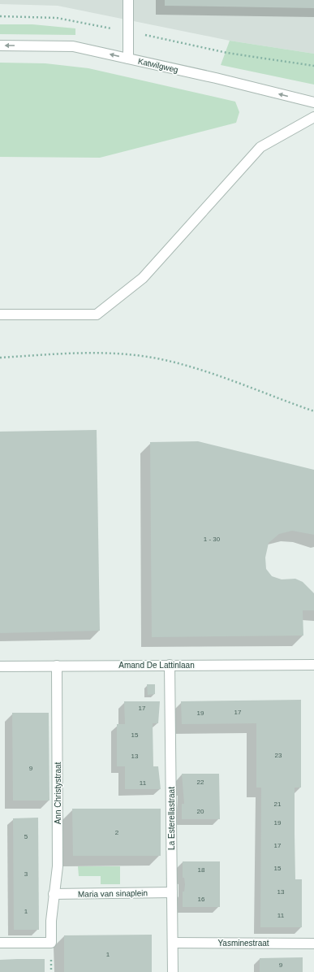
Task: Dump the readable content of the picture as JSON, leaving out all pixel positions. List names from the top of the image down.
{
  "streets": {
    "street": [
      "Katwilgweg",
      "Amand De Lattinlaan",
      "Ann Christystraat",
      "La Esterellastraat",
      "Maria van sinaplein",
      "Yasminestraat"
    ]
  },
  "crossings": [
    ["Amand De Lattinlaan", "Ann Christystraat"],
    ["Amand De Lattinlaan", "La Esterellastraat"],
    ["Ann Christystraat", "Maria van sinaplein"],
    ["La Esterellastraat", "Maria van sinaplein"],
    ["La Esterellastraat", "Yasminestraat"]
  ],
  "one_way": ["Katwilgweg"],
  "house_numbers": [
    "1 - 30",
    "17",
    "17",
    "19",
    "15",
    "23",
    "13",
    "9",
    "22",
    "11",
    "21",
    "20",
    "19",
    "2",
    "5",
    "17",
    "15",
    "18",
    "3",
    "13",
    "16",
    "1",
    "11",
    "1",
    "9"
  ]
}
